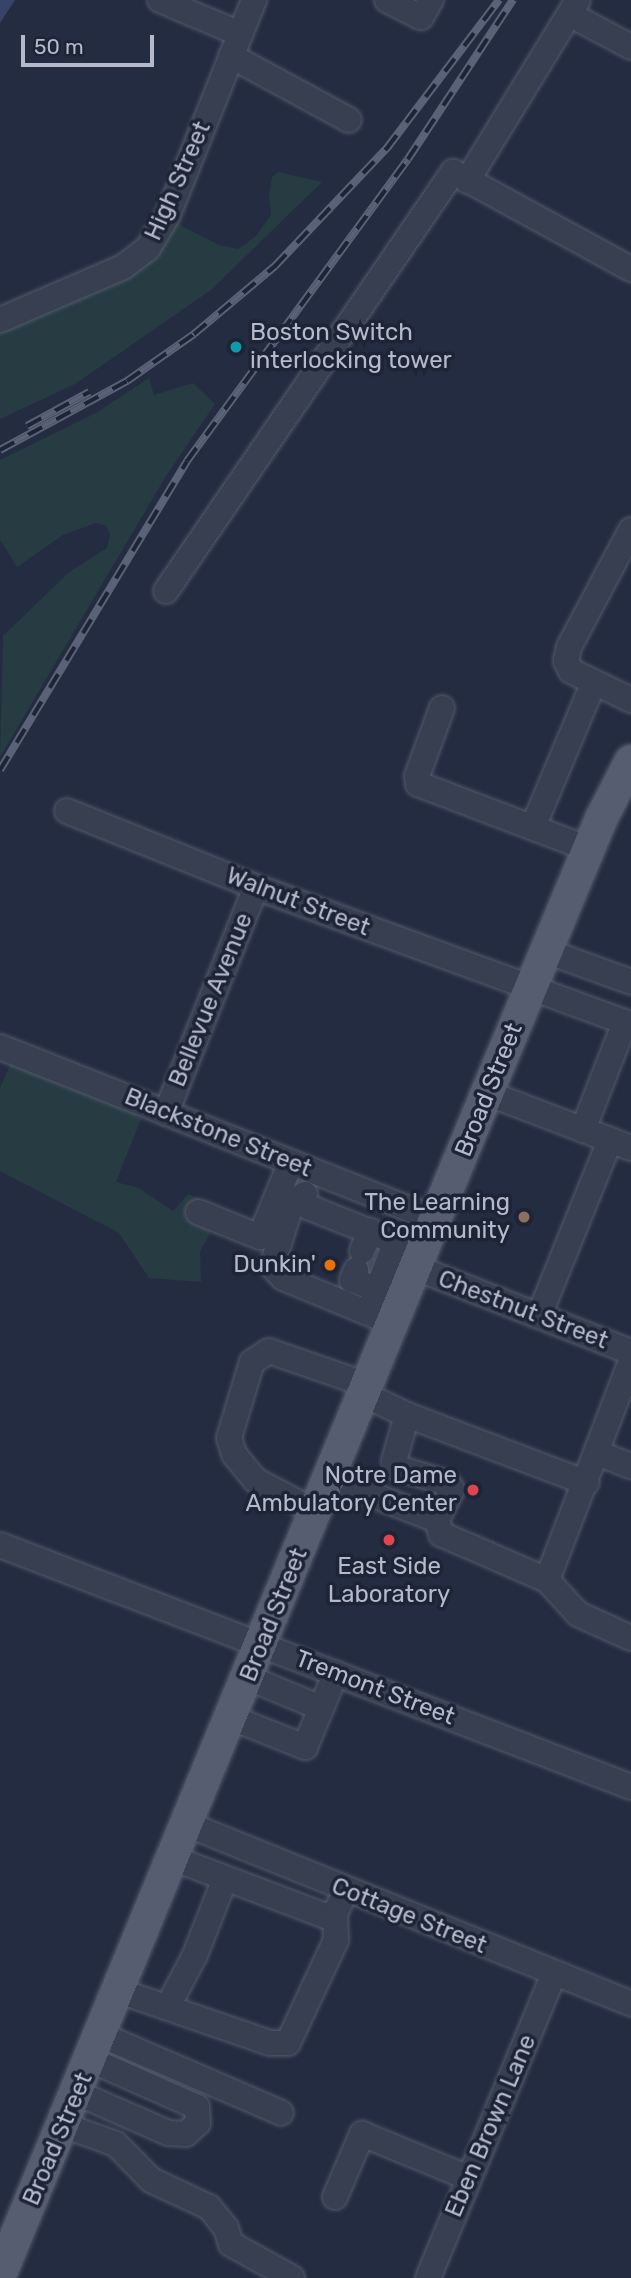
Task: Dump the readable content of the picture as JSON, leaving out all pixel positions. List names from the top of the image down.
{
  "streets": {
    "main road": ["Broad Street"],
    "street": [
      "High Street",
      "Walnut Street",
      "Bellevue Avenue",
      "Blackstone Street",
      "Chestnut Street",
      "Tremont Street",
      "Cottage Street",
      "Eben Brown Lane"
    ]
  },
  "crossings": [
    ["Walnut Street", "Bellevue Avenue"],
    ["Walnut Street", "Broad Street"],
    ["Bellevue Avenue", "Blackstone Street"],
    ["Broad Street", "Blackstone Street"],
    ["Broad Street", "Chestnut Street"],
    ["Broad Street", "Tremont Street"],
    ["Broad Street", "Cottage Street"],
    ["Cottage Street", "Eben Brown Lane"]
  ],
  "places": [
    "Boston Switch interlocking tower",
    "The Learning Community",
    "Dunkin'",
    "Notre Dame Ambulatory Center",
    "East Side Laboratory"
  ],
  "scale_bar": "50 m"
}
